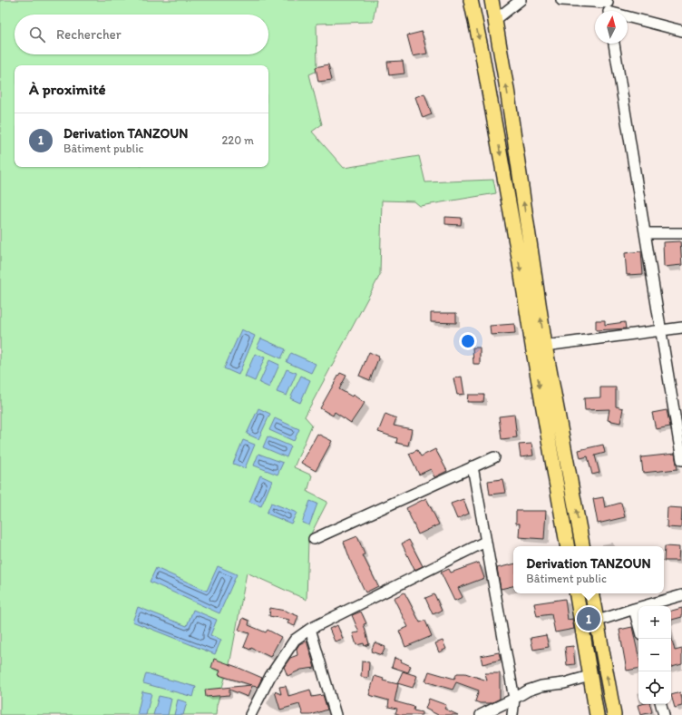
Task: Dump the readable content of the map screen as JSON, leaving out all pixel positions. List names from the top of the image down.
{
  "north": "top",
  "page": {
    "search": "Rechercher",
    "heading": "À proximité",
    "list": [
      {
        "mark": "1",
        "name": "Derivation TANZOUN",
        "note": "Bâtiment public",
        "value": "220 m"
      }
    ],
    "popup": ["Derivation TANZOUN", "Bâtiment public"],
    "pins": "1",
    "map_buttons": ["+", "−"]
  }
}
